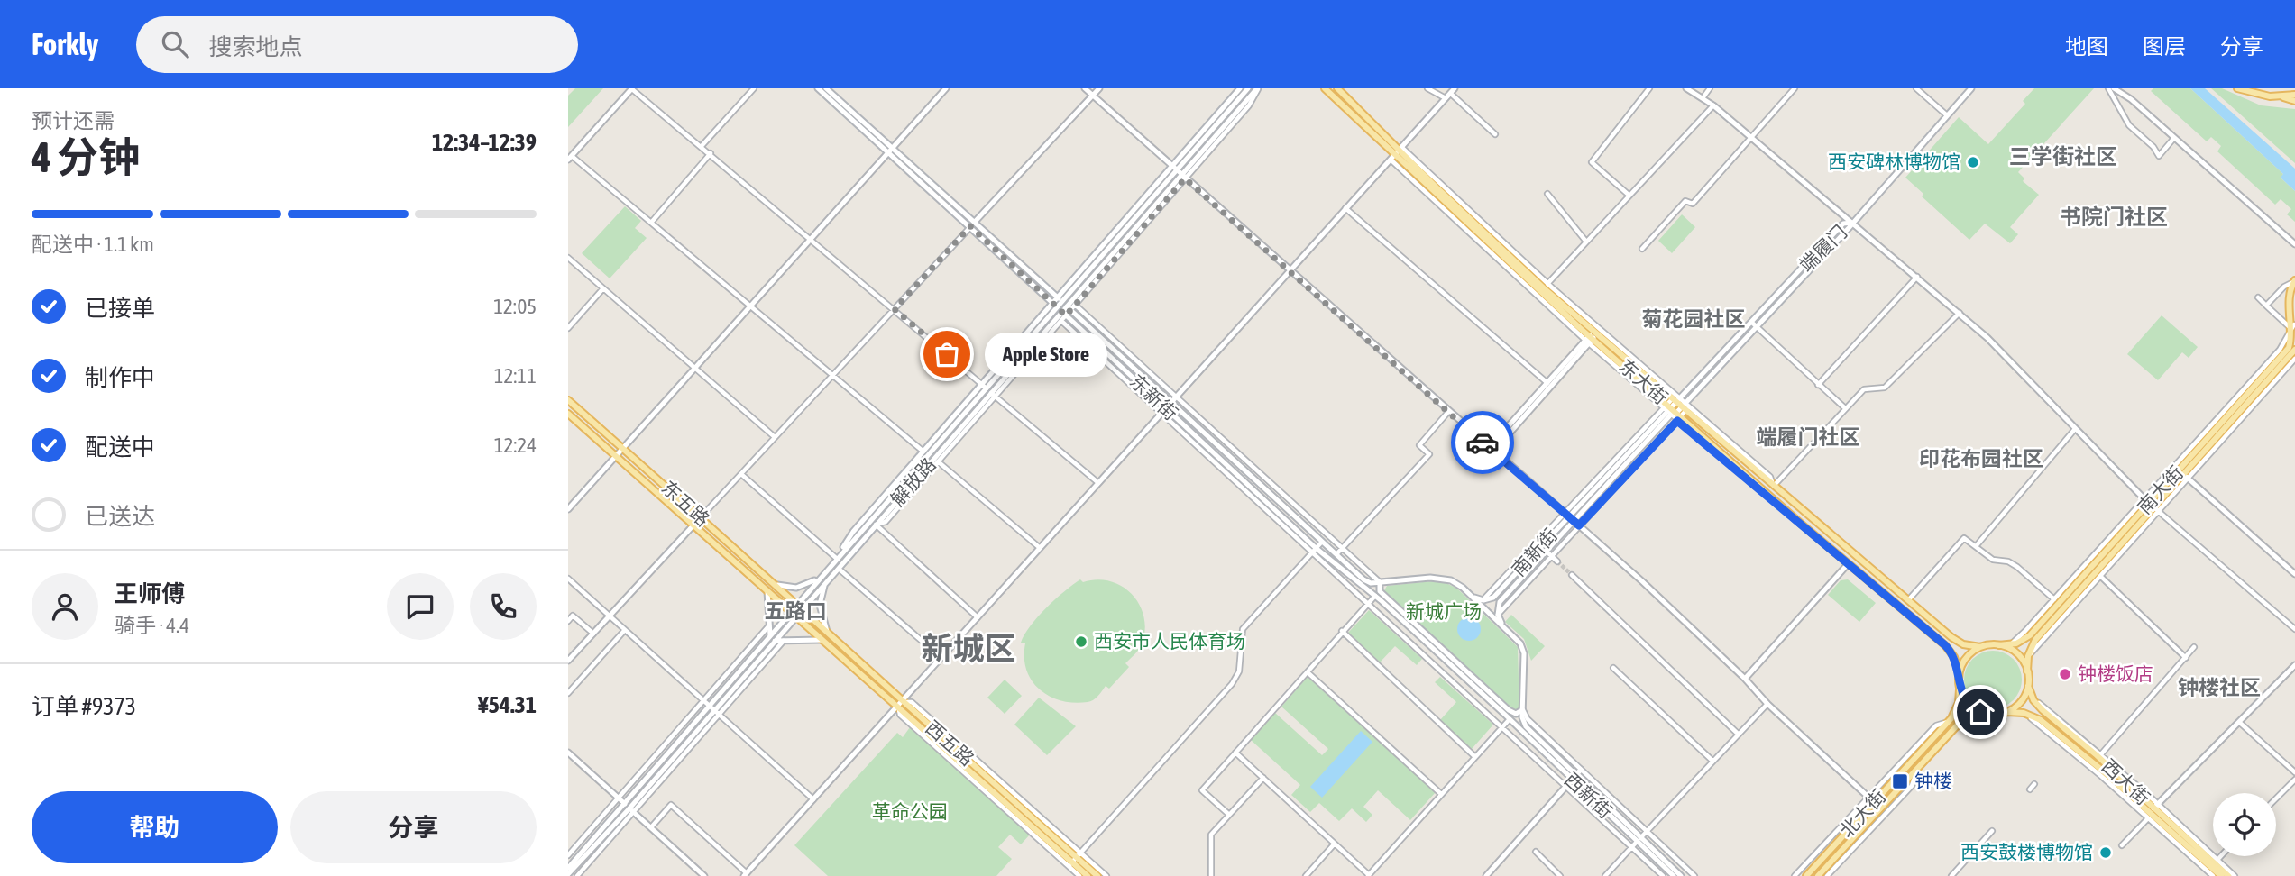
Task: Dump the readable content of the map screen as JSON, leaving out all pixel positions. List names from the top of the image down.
{
  "streets": {
    "main road": [
      "端履门",
      "东大街",
      "东新街",
      "解放路",
      "南大街",
      "东五路",
      "南新街",
      "西五路",
      "西大街",
      "西新街",
      "北大街"
    ]
  },
  "crossings": [
    ["端履门", "东大街"],
    ["端履门", "南新街"],
    ["东大街", "南大街"],
    ["东大街", "南新街"],
    ["东大街", "西大街"],
    ["东大街", "北大街"],
    ["东新街", "解放路"],
    ["东新街", "西新街"],
    ["解放路", "东五路"],
    ["解放路", "西五路"],
    ["南大街", "西大街"],
    ["南大街", "北大街"],
    ["东五路", "西五路"],
    ["西大街", "北大街"]
  ],
  "districts": [
    "三学街社区",
    "书院门社区",
    "菊花园社区",
    "端履门社区",
    "印花布园社区",
    "五路口",
    "新城区",
    "钟楼社区"
  ],
  "parks": ["新城广场", "革命公园"],
  "places": {
    "other": [
      "西安碑林博物馆",
      "Apple Store",
      "西安市人民体育场",
      "钟楼饭店",
      "西安鼓楼博物馆"
    ],
    "transit": ["钟楼"]
  },
  "page": {
    "header": "Forkly",
    "search": "搜索地点",
    "nav": ["地图", "图层", "分享"],
    "heading": ["4 分钟", "预计还需", "12:34–12:39"],
    "panel": [
      "王师傅",
      "骑手 · 4.4",
      "订单 #9373",
      "¥54.31"
    ],
    "bar": "配送中 · 1.1 km",
    "list": [
      ["已接单", "12:05"],
      ["制作中", "12:11"],
      ["配送中", "12:24"],
      "已送达"
    ],
    "bubble": "Apple Store",
    "buttons": ["帮助", "分享"]
  }
}
